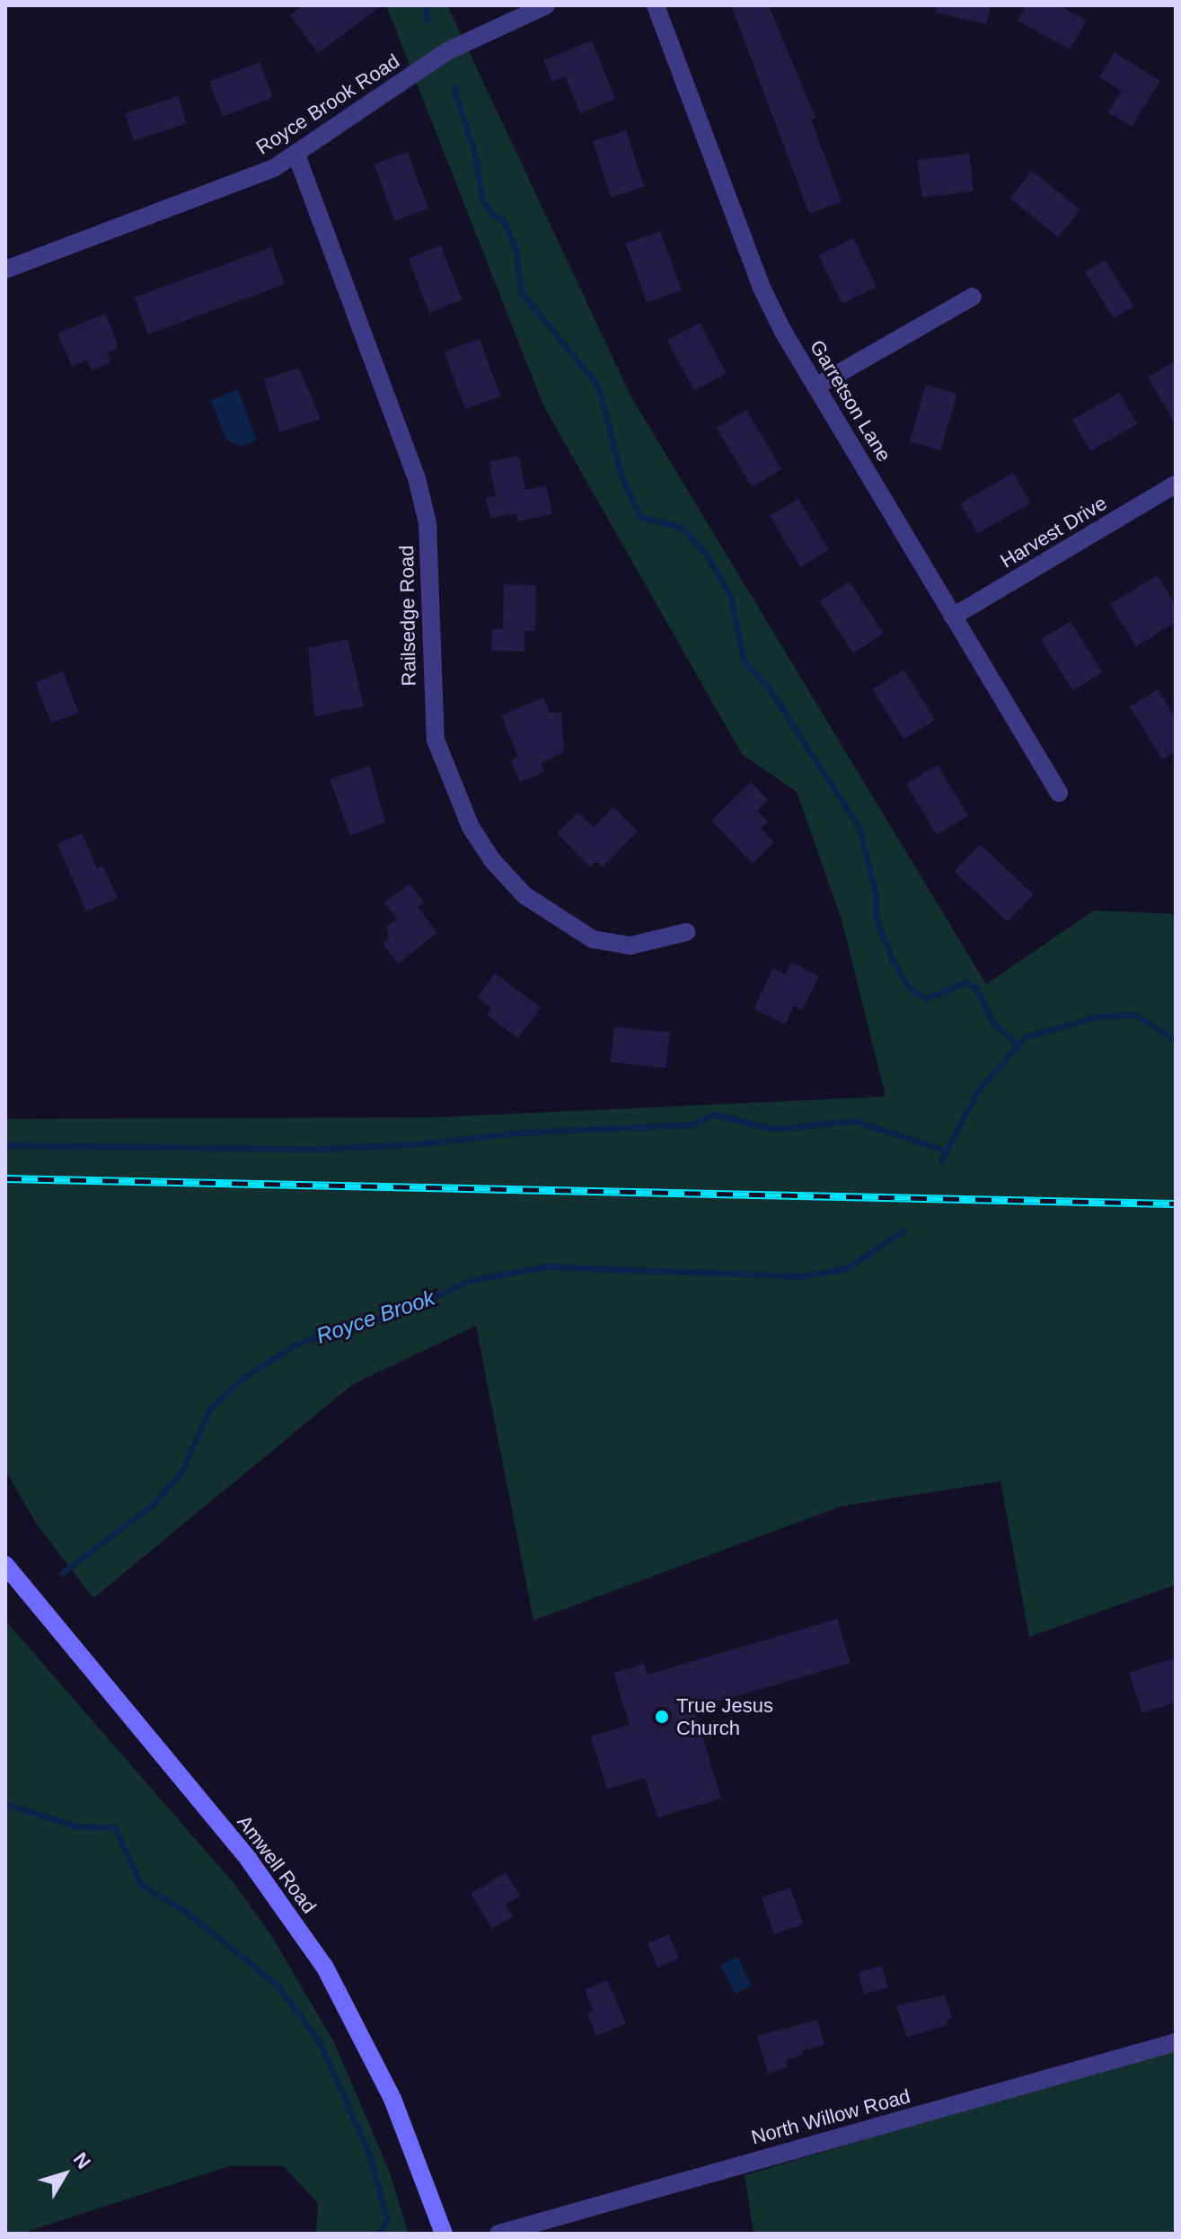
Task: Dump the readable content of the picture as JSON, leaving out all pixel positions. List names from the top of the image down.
{
  "streets": {
    "main road": ["Amwell Road"],
    "street": [
      "Royce Brook Road",
      "Garretson Lane",
      "Harvest Drive",
      "Railsedge Road",
      "North Willow Road"
    ]
  },
  "crossings": [
    ["Royce Brook Road", "Railsedge Road"],
    ["Garretson Lane", "Harvest Drive"]
  ],
  "water": ["Royce Brook"],
  "places": ["True Jesus Church"],
  "north": "top right"
}
